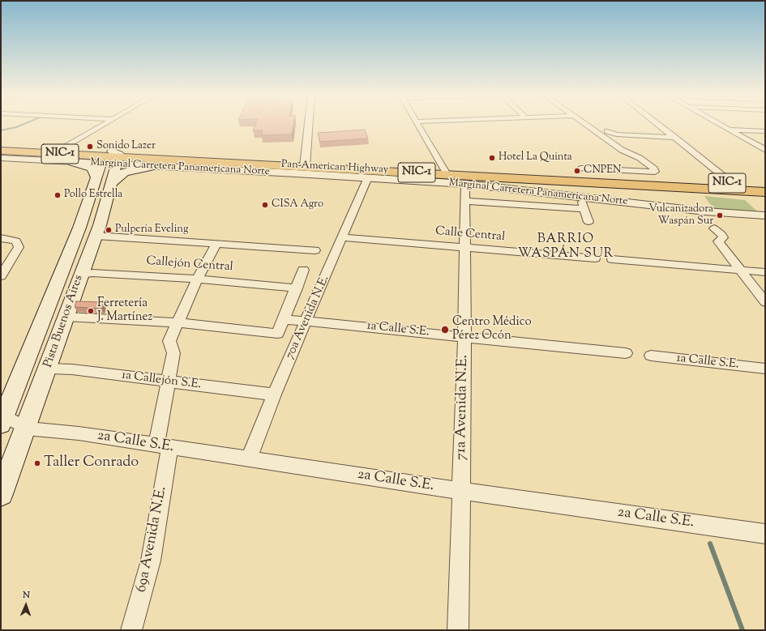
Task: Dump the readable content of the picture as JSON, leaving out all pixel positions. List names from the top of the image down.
{
  "streets": {
    "highway": ["NIC-1", "Pan-American Highway"],
    "main road": ["Pista Buenos Aires"],
    "street": [
      "Marginal Carretera Panamericana Norte",
      "Calle Central",
      "Callejón Central",
      "70a Avenida N.E.",
      "1a Calle S.E.",
      "1a Callejón S.E.",
      "71a Avenida N.E.",
      "2a Calle S.E.",
      "69a Avenida N.E."
    ]
  },
  "crossings": [
    ["Marginal Carretera Panamericana Norte", "Pan-American Highway"],
    ["Marginal Carretera Panamericana Norte", "70a Avenida N.E."],
    ["Marginal Carretera Panamericana Norte", "Pista Buenos Aires"],
    ["Marginal Carretera Panamericana Norte", "71a Avenida N.E."],
    ["Pan-American Highway", "Pista Buenos Aires"],
    ["Calle Central", "70a Avenida N.E."],
    ["Calle Central", "71a Avenida N.E."],
    ["Callejón Central", "Pista Buenos Aires"],
    ["Callejón Central", "69a Avenida N.E."],
    ["70a Avenida N.E.", "1a Calle S.E."],
    ["70a Avenida N.E.", "1a Callejón S.E."],
    ["70a Avenida N.E.", "2a Calle S.E."],
    ["Pista Buenos Aires", "1a Callejón S.E."],
    ["Pista Buenos Aires", "2a Calle S.E."],
    ["1a Calle S.E.", "71a Avenida N.E."],
    ["1a Callejón S.E.", "69a Avenida N.E."],
    ["71a Avenida N.E.", "2a Calle S.E."],
    ["2a Calle S.E.", "69a Avenida N.E."]
  ],
  "districts": ["BARRIO WASPÁN SUR"],
  "places": [
    "Sonido Lazer",
    "Hotel La Quinta",
    "CNPEN",
    "Pollo Estrella",
    "CISA Agro",
    "Vulcanizadora Waspán Sur",
    "Pulpería Eveling",
    "Ferretería J. Martínez",
    "Centro Médico Pérez Ocón",
    "Taller Conrado"
  ],
  "north": "top"
}
